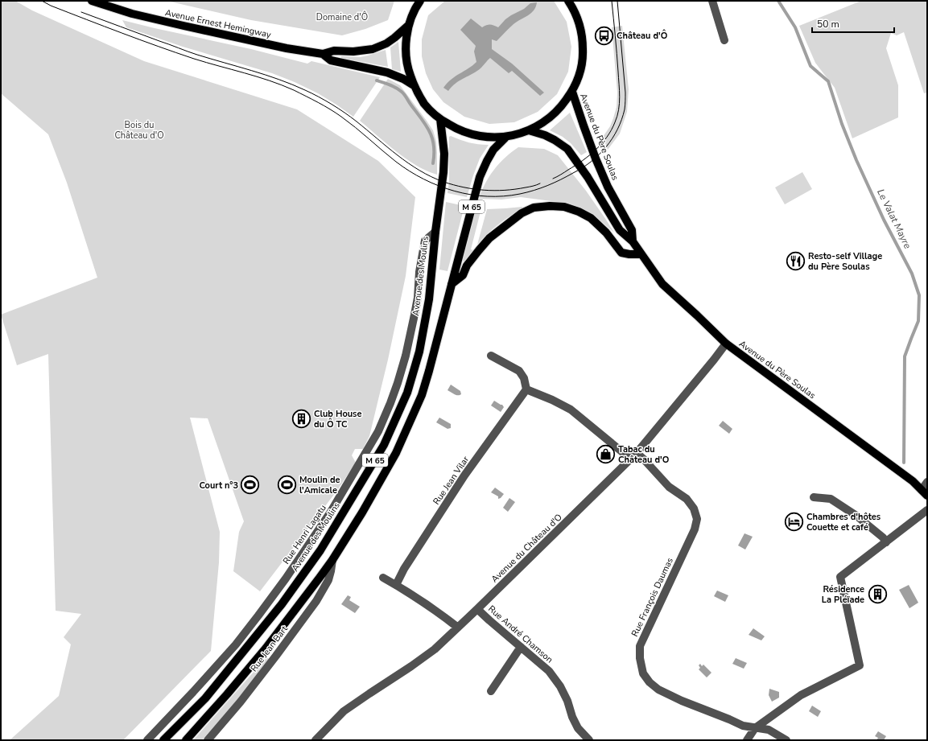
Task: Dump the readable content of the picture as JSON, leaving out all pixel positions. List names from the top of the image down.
{
  "streets": {
    "main road": [
      "Avenue Ernest Hemingway",
      "Avenue du Père Soulas",
      "M 65",
      "Avenue des Moulins"
    ],
    "street": [
      "Rue Jean Vilar",
      "Rue Henri Lagatu",
      "Avenue du Château d'O",
      "Rue François Daumas",
      "Rue André Chamson",
      "Rue Jean Bart"
    ]
  },
  "crossings": [
    ["Avenue du Père Soulas", "Avenue du Château d'O"],
    ["M 65", "Rue Jean Bart"],
    ["Avenue des Moulins", "Rue Henri Lagatu"],
    ["Avenue du Château d'O", "Rue François Daumas"],
    ["Avenue du Château d'O", "Rue André Chamson"]
  ],
  "water": ["Le Valat Mayre"],
  "parks": ["Domaine d'Ô", "Bois du Château d'O"],
  "places": {
    "bus stop": ["Château d'Ô"],
    "restaurant": ["Resto-self Village du Père Soulas"],
    "building": ["Club House du Ô TC", "Résidence La Pléïade"],
    "shop": ["Tabac du Château d'O"],
    "sports": ["Moulin de l'Amicale", "Court n°3"],
    "hotel": ["Chambres d'hôtes Couette et café"]
  },
  "scale_bar": "50 m"
}
